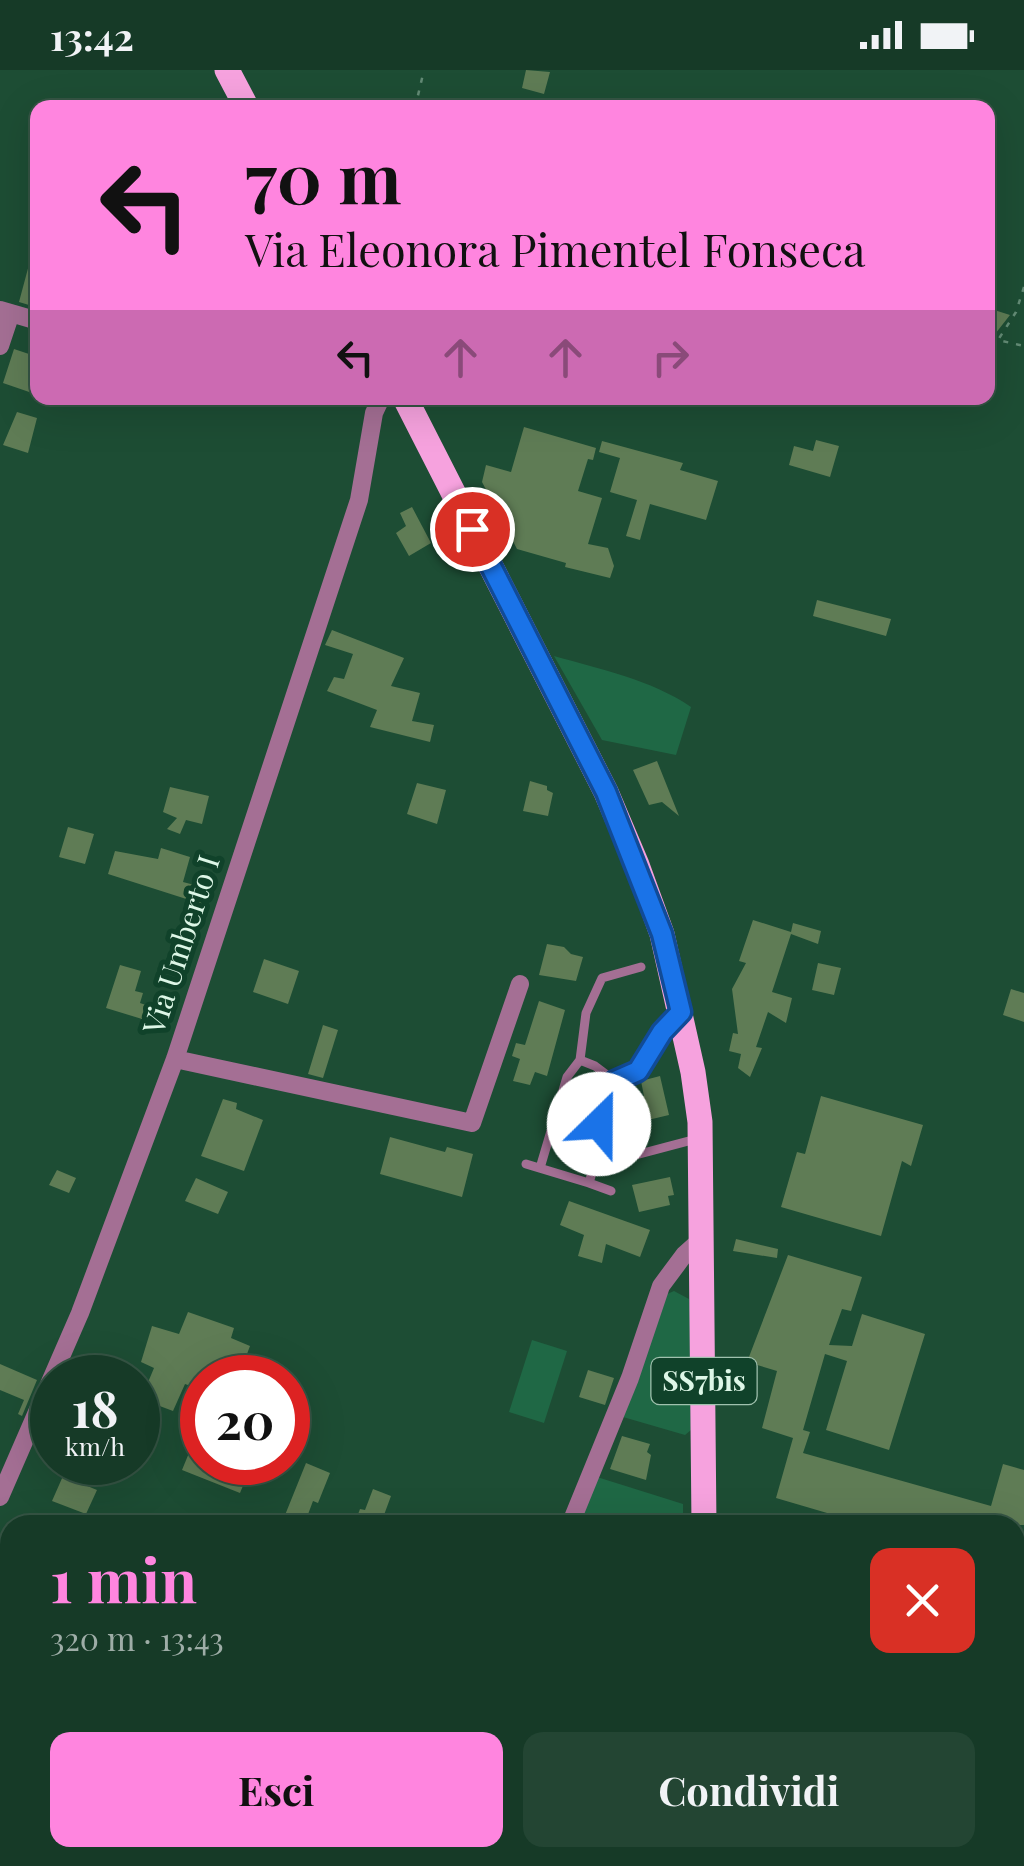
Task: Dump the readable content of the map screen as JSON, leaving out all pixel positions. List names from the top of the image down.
{
  "streets": {
    "main road": ["SS7bis"],
    "street": ["Via Umberto I"]
  },
  "page": {
    "status": "13:42",
    "turn": ["70 m", "Via Eleonora Pimentel Fonseca"],
    "speed": "18 km/h",
    "limit": "20",
    "heading": ["1 min", "320 m · 13:43"],
    "buttons": ["Esci", "Condividi"]
  }
}
